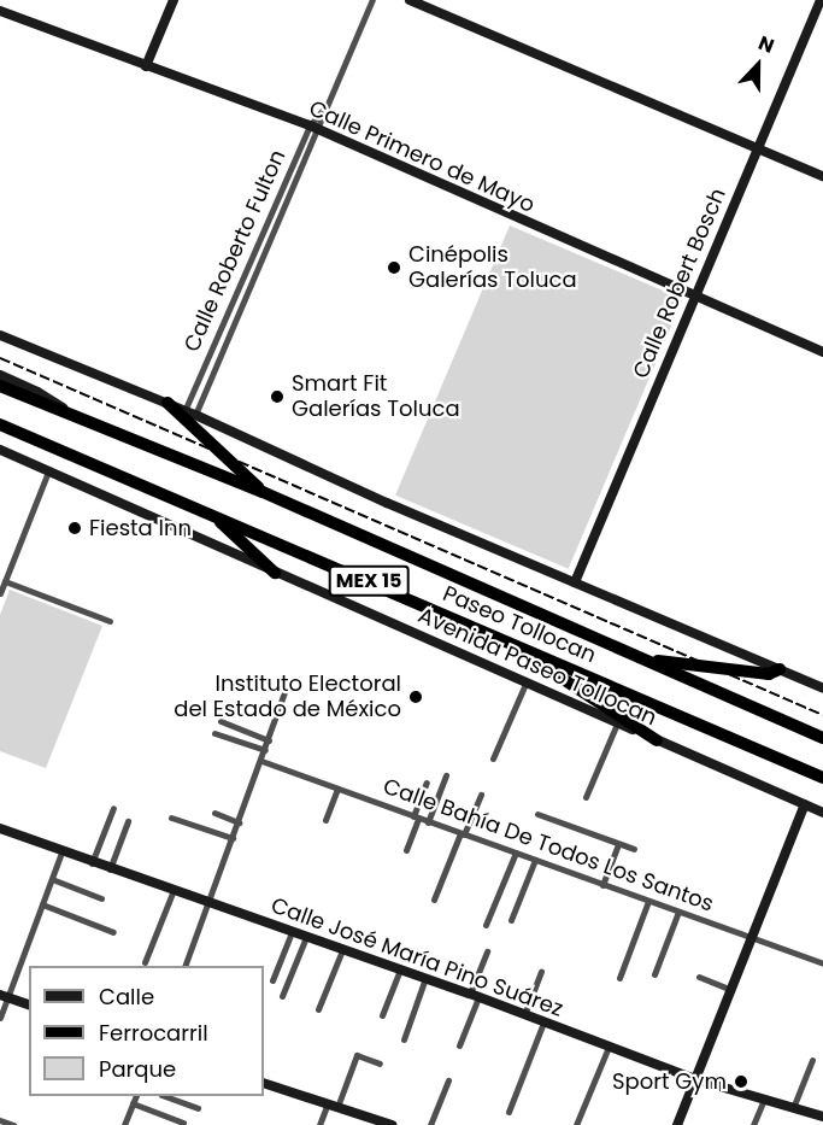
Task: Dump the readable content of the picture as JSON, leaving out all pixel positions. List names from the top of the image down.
{
  "streets": {
    "highway": ["MEX 15", "Paseo Tollocan"],
    "main road": [
      "Calle Primero de Mayo",
      "Calle Robert Bosch",
      "Avenida Paseo Tollocan",
      "Calle José María Pino Suárez"
    ],
    "street": ["Calle Roberto Fulton", "Calle Bahía De Todos Los Santos"]
  },
  "crossings": [
    ["Calle Primero de Mayo", "Calle Roberto Fulton"],
    ["Calle Primero de Mayo", "Calle Robert Bosch"],
    ["MEX 15", "Paseo Tollocan"]
  ],
  "places": [
    "Cinépolis Galerías Toluca",
    "Smart Fit Galerías Toluca",
    "Fiesta Inn",
    "Instituto Electoral del Estado de México",
    "Sport Gym"
  ],
  "legend": ["Calle", "Ferrocarril", "Parque"],
  "north": "top"
}
